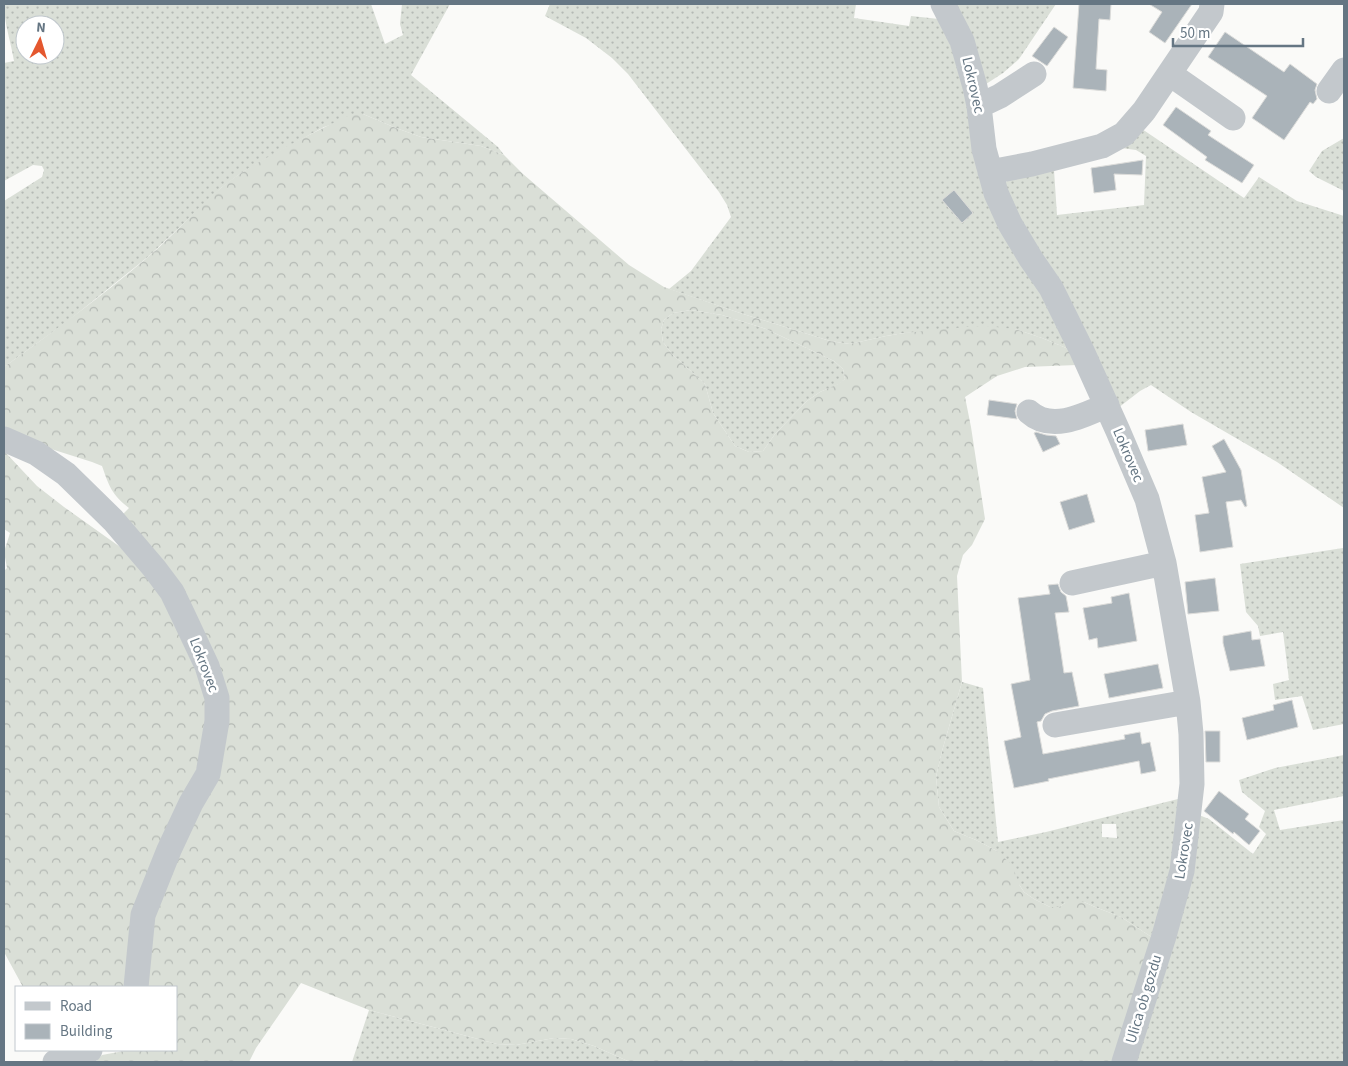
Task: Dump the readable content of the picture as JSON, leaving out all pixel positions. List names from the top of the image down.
{
  "streets": {
    "street": ["Lokrovec", "Ulica ob gozdu"]
  },
  "crossings": [
    ["Lokrovec", "Ulica ob gozdu"]
  ],
  "legend": ["Road", "Building"],
  "scale_bar": "50 m",
  "north": "top"
}
